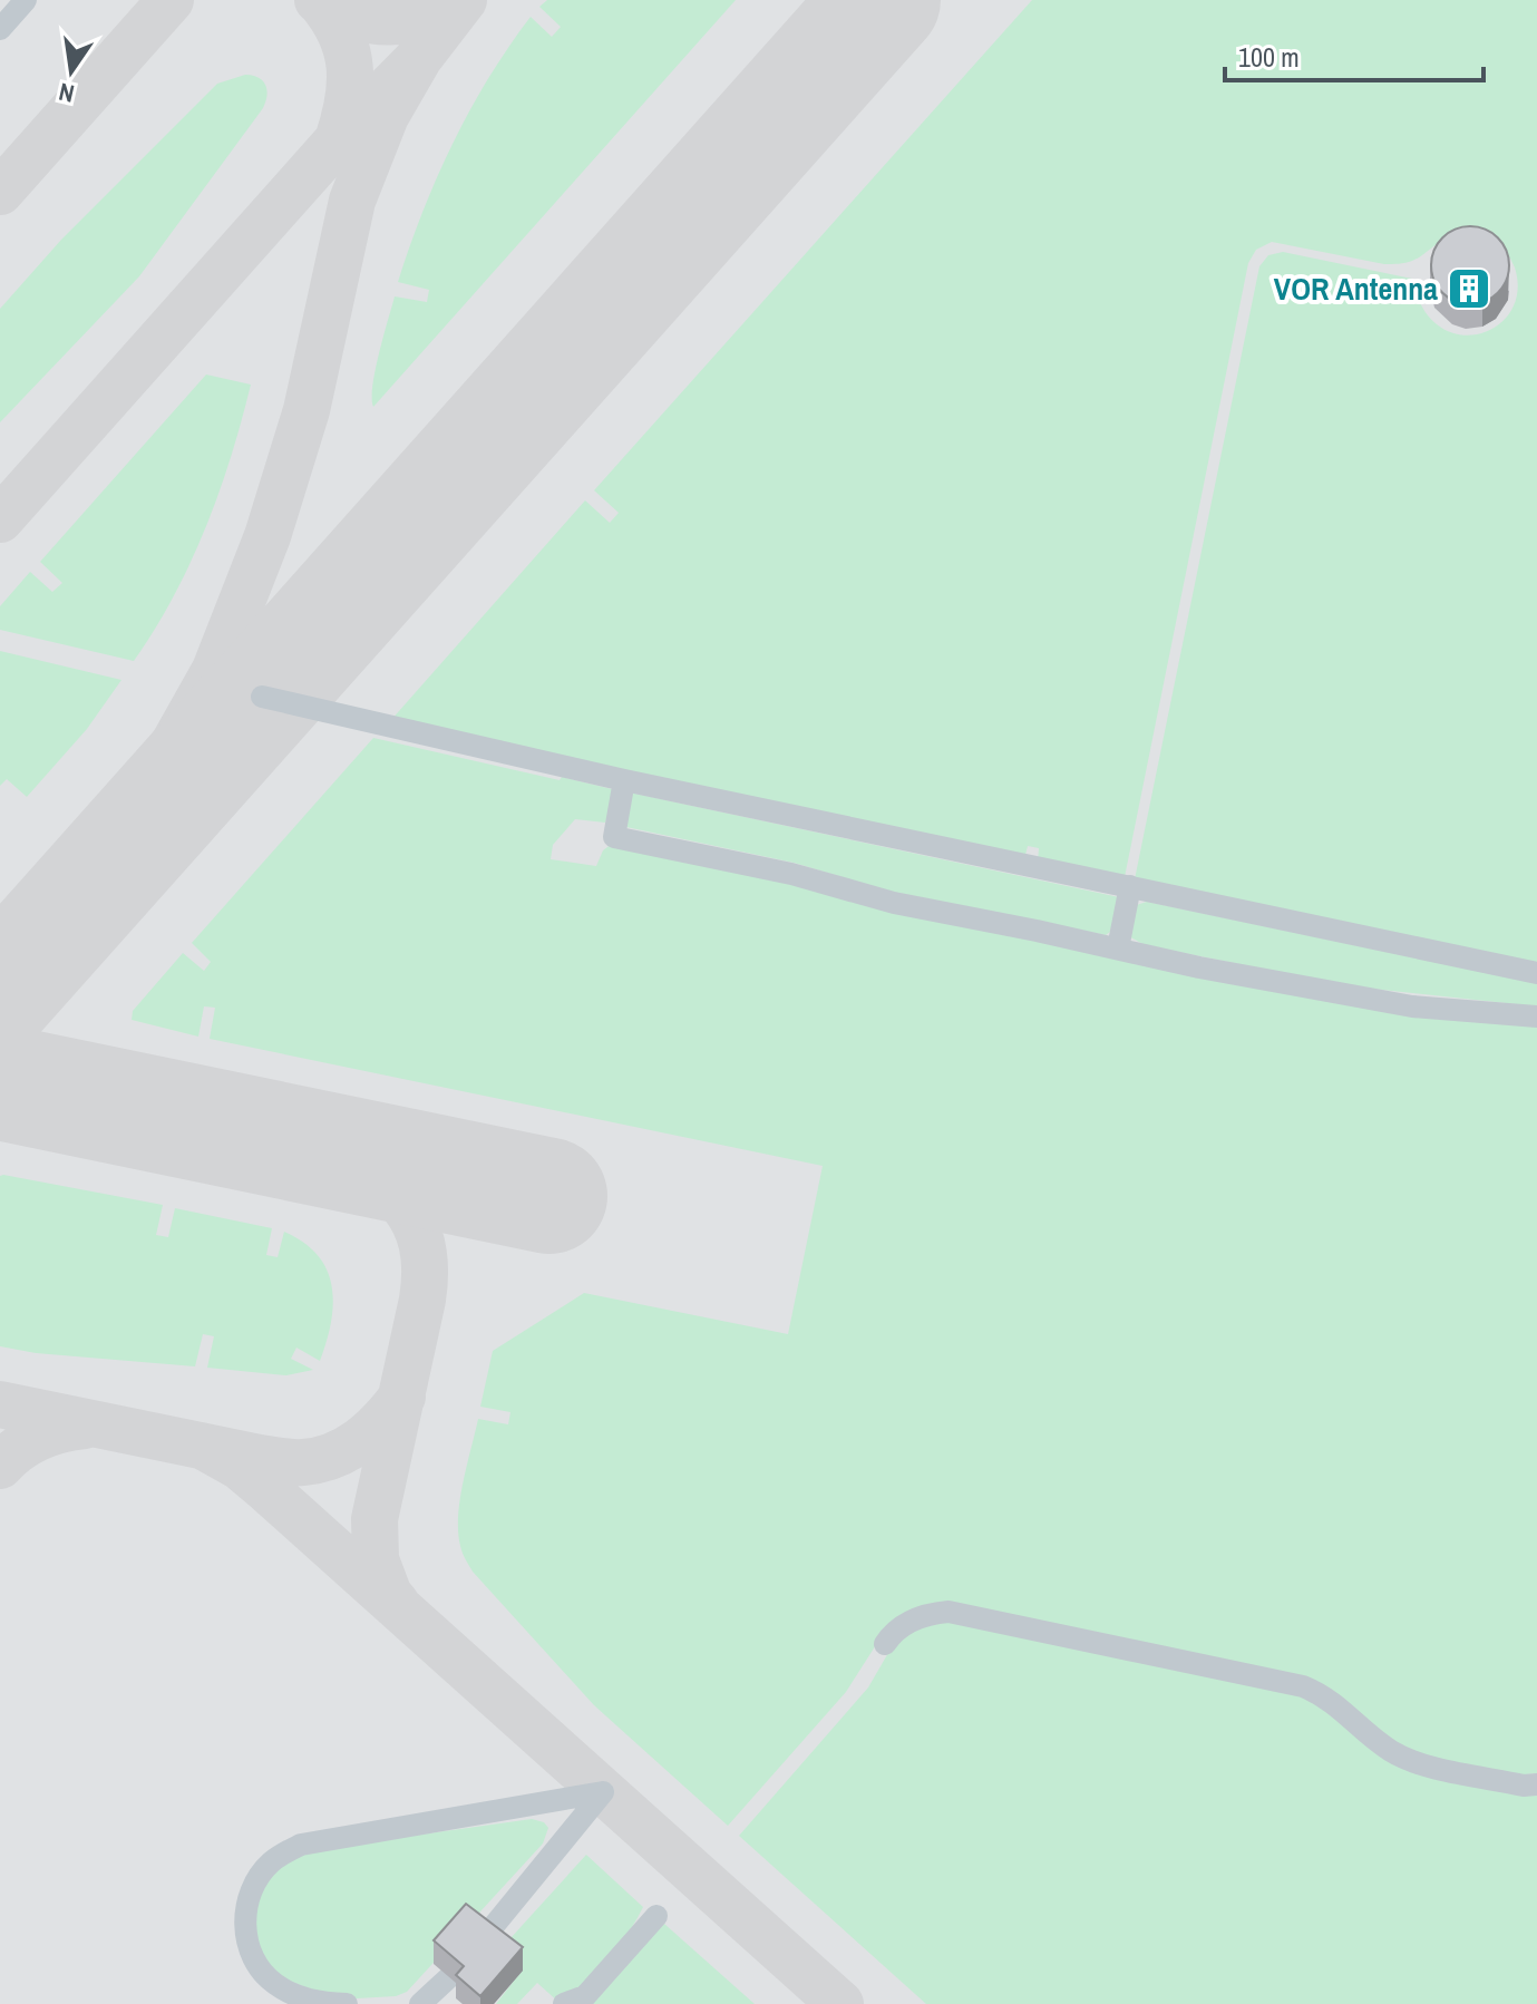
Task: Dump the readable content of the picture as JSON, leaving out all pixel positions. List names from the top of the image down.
{
  "places": {
    "building": ["VOR Antenna"]
  },
  "scale_bar": "100 m",
  "north": "bottom"
}
